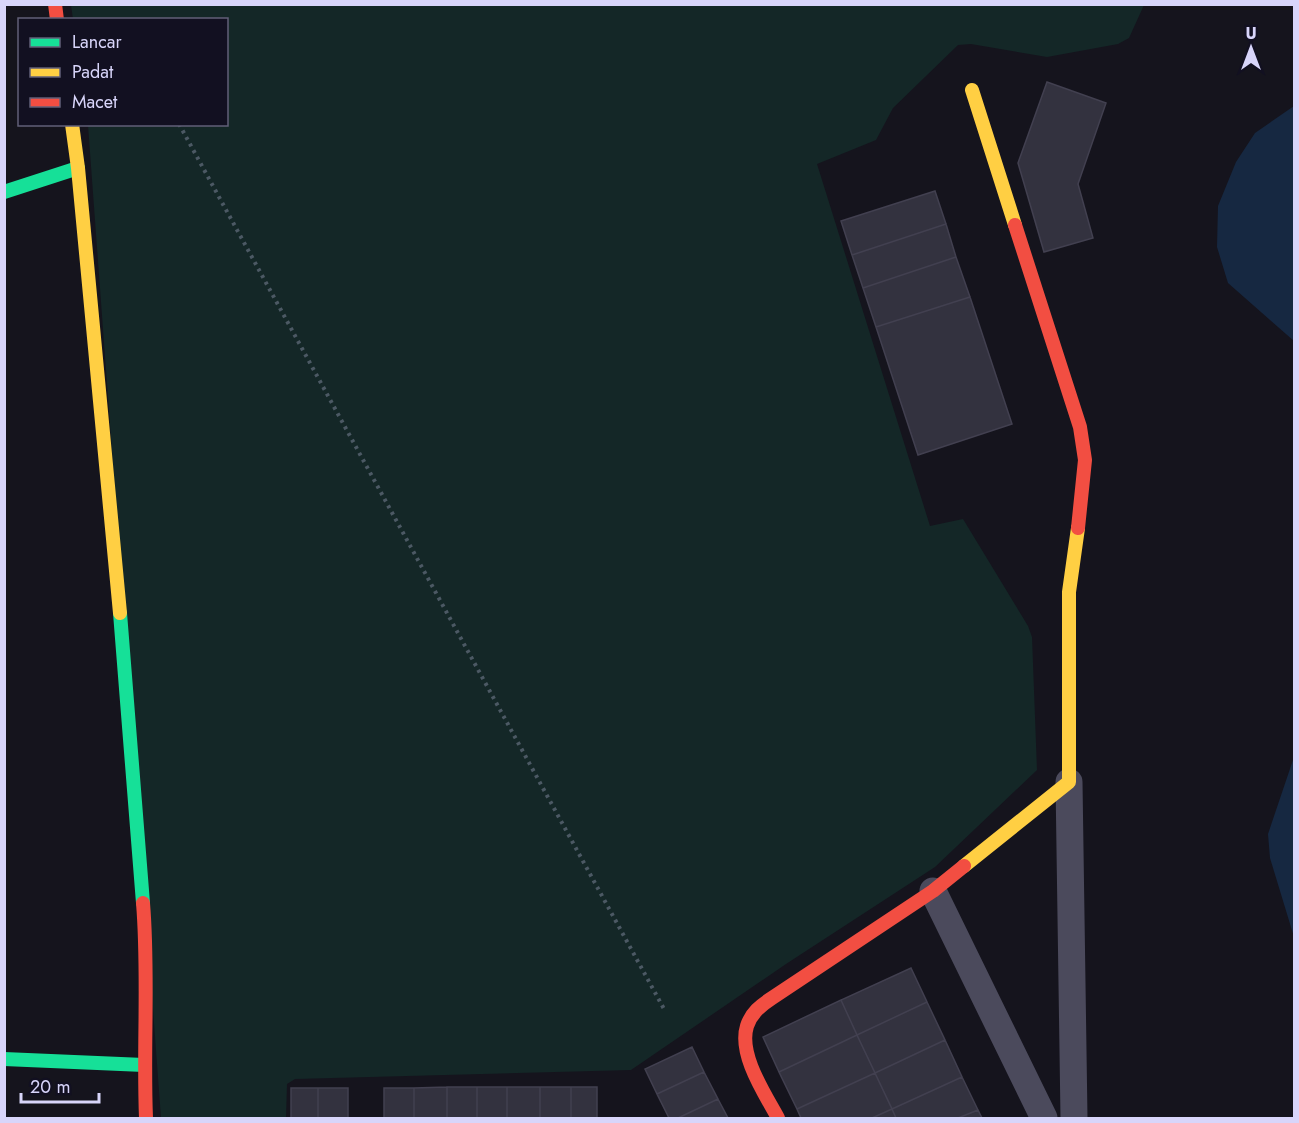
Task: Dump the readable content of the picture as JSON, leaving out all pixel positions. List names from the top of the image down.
{
  "legend": ["Lancar", "Padat", "Macet"],
  "scale_bar": "20 m",
  "north": "top"
}
